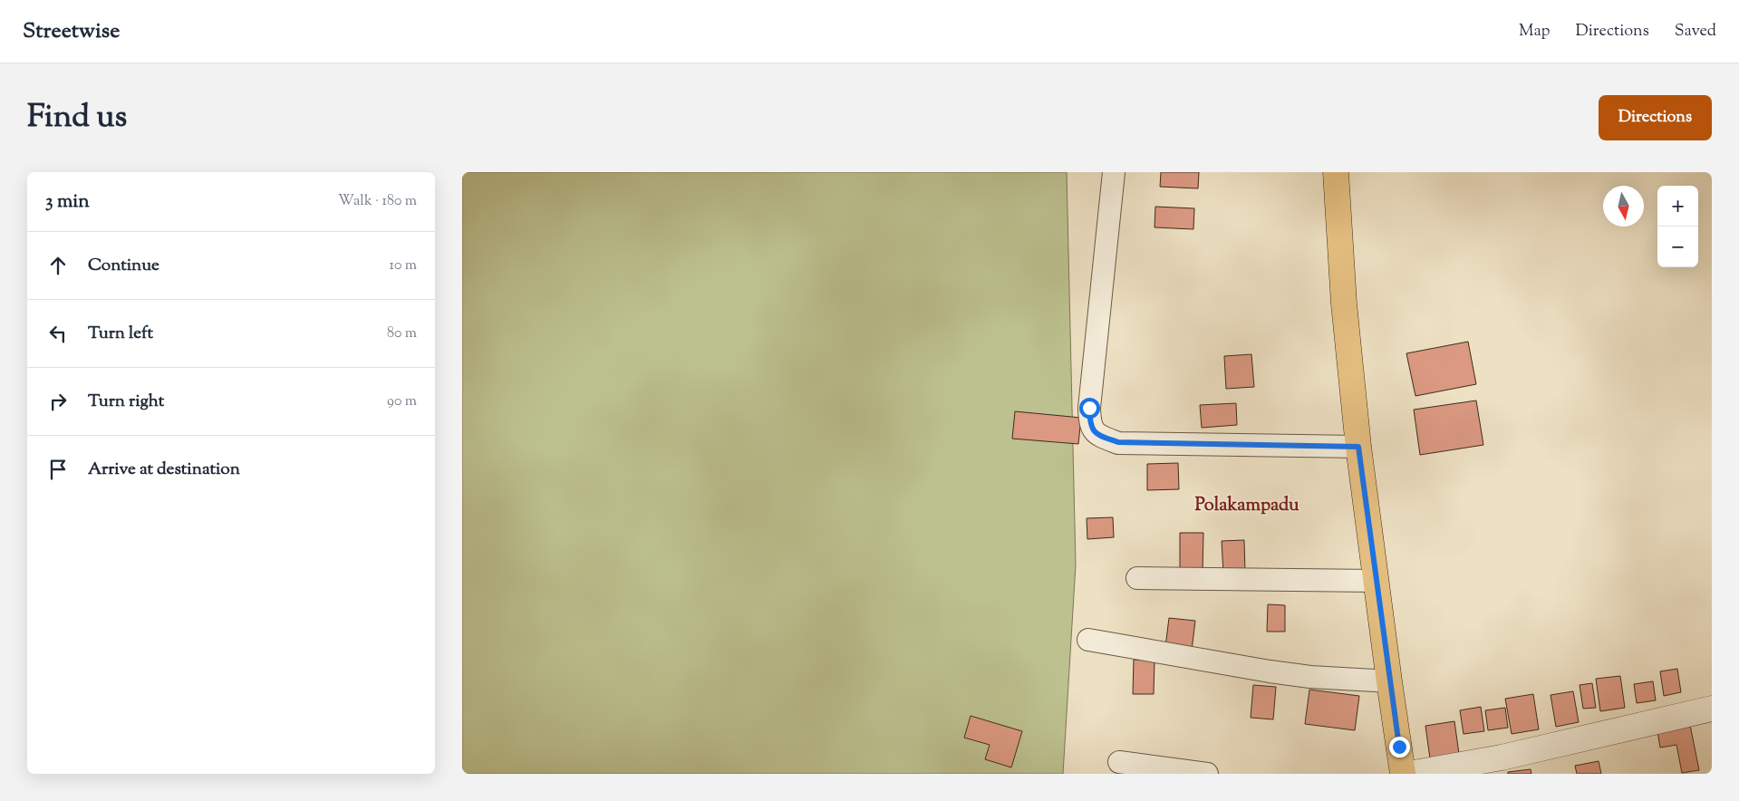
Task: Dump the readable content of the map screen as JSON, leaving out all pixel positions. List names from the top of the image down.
{
  "districts": ["Polakampadu"],
  "north": "bottom",
  "page": {
    "header": "Streetwise",
    "nav": ["Map", "Directions", "Saved"],
    "title": "Find us",
    "buttons": "Directions",
    "heading": ["3 min", "Walk · 180 m"],
    "map_buttons": ["+", "−"],
    "list": [
      ["Continue", "10 m"],
      ["Turn left", "80 m"],
      ["Turn right", "90 m"],
      "Arrive at destination"
    ]
  }
}
